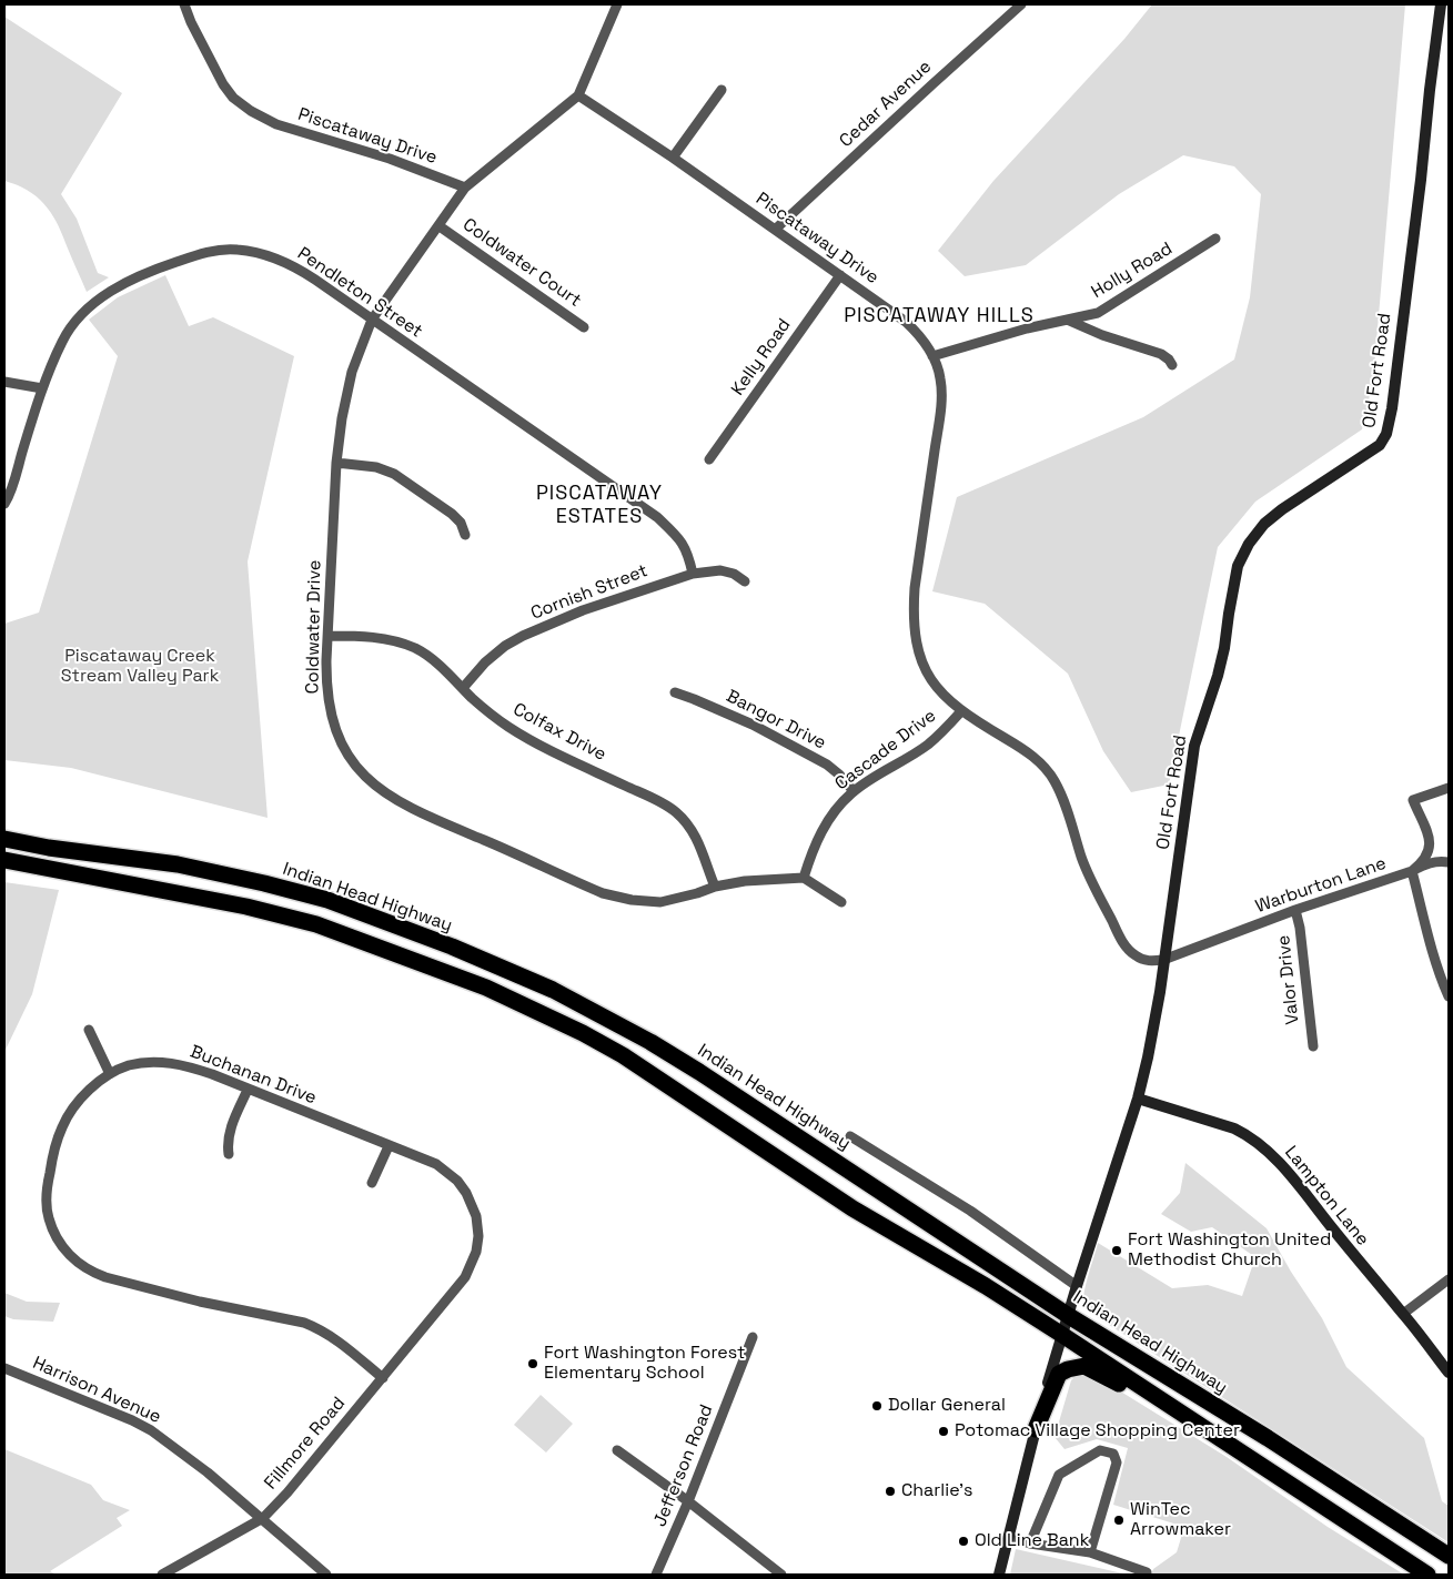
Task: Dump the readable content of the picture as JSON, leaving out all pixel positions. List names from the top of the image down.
{
  "streets": {
    "highway": ["Indian Head Highway"],
    "main road": ["Old Fort Road", "Lampton Lane"],
    "street": [
      "Cedar Avenue",
      "Piscataway Drive",
      "Coldwater Court",
      "Holly Road",
      "Pendleton Street",
      "Kelly Road",
      "Cornish Street",
      "Coldwater Drive",
      "Bangor Drive",
      "Colfax Drive",
      "Cascade Drive",
      "Warburton Lane",
      "Valor Drive",
      "Buchanan Drive",
      "Harrison Avenue",
      "Fillmore Road",
      "Jefferson Road"
    ]
  },
  "crossings": [
    ["Cedar Avenue", "Piscataway Drive"],
    ["Piscataway Drive", "Holly Road"],
    ["Piscataway Drive", "Kelly Road"],
    ["Piscataway Drive", "Old Fort Road"],
    ["Piscataway Drive", "Coldwater Drive"],
    ["Piscataway Drive", "Cascade Drive"],
    ["Piscataway Drive", "Warburton Lane"],
    ["Coldwater Court", "Coldwater Drive"],
    ["Pendleton Street", "Cornish Street"],
    ["Pendleton Street", "Coldwater Drive"],
    ["Old Fort Road", "Warburton Lane"],
    ["Old Fort Road", "Indian Head Highway"],
    ["Old Fort Road", "Lampton Lane"],
    ["Cornish Street", "Colfax Drive"],
    ["Coldwater Drive", "Colfax Drive"],
    ["Coldwater Drive", "Cascade Drive"],
    ["Bangor Drive", "Cascade Drive"],
    ["Warburton Lane", "Valor Drive"],
    ["Buchanan Drive", "Fillmore Road"],
    ["Harrison Avenue", "Fillmore Road"]
  ],
  "districts": ["PISCATAWAY HILLS", "PISCATAWAY ESTATES"],
  "parks": ["Piscataway Creek Stream Valley Park"],
  "places": [
    "Fort Washington United Methodist Church",
    "Fort Washington Forest Elementary School",
    "Dollar General",
    "Potomac Village Shopping Center",
    "Charlie's",
    "WinTec Arrowmaker",
    "Old Line Bank"
  ]
}
